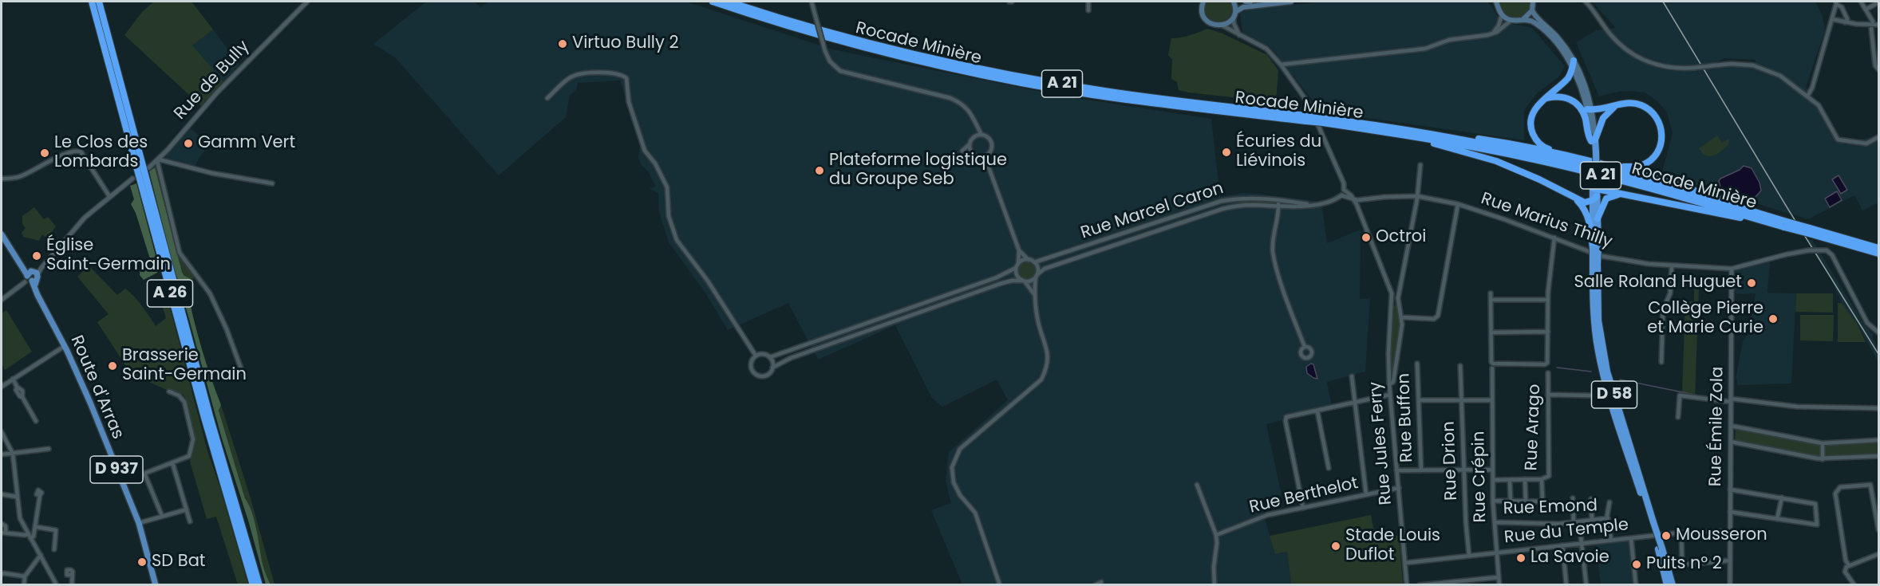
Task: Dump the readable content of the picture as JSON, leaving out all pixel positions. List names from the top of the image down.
{
  "streets": {
    "highway": [
      "Rocade Minière",
      "A 21",
      "A 26",
      "D 58"
    ],
    "main road": ["Route d'Arras", "D 937"],
    "street": [
      "Rue de Bully",
      "Rue Marcel Caron",
      "Rue Marius Thilly",
      "Rue Buffon",
      "Rue Émile Zola",
      "Rue Arago",
      "Rue Jules Ferry",
      "Rue Drion",
      "Rue Crépin",
      "Rue Berthelot",
      "Rue Emond",
      "Rue du Temple"
    ]
  },
  "crossings": [
    ["Rue Marius Thilly", "Rue Émile Zola"],
    ["Rue Émile Zola", "Rue du Temple"],
    ["Rue Jules Ferry", "Rue Berthelot"],
    ["Rue Jules Ferry", "Rue du Temple"],
    ["Rue Drion", "Rue du Temple"],
    ["Rue Crépin", "Rue Emond"],
    ["Rue Crépin", "Rue du Temple"]
  ],
  "places": [
    "Virtuo Bully 2",
    "Gamm Vert",
    "Écuries du Liévinois",
    "Le Clos des Lombards",
    "Plateforme logistique du Groupe Seb",
    "Octroi",
    "Église Saint-Germain",
    "Salle Roland Huguet",
    "Collège Pierre et Marie Curie",
    "Brasserie Saint-Germain",
    "Mousseron",
    "Stade Louis Duflot",
    "La Savoie",
    "SD Bat",
    "Puits n° 2"
  ]
}
